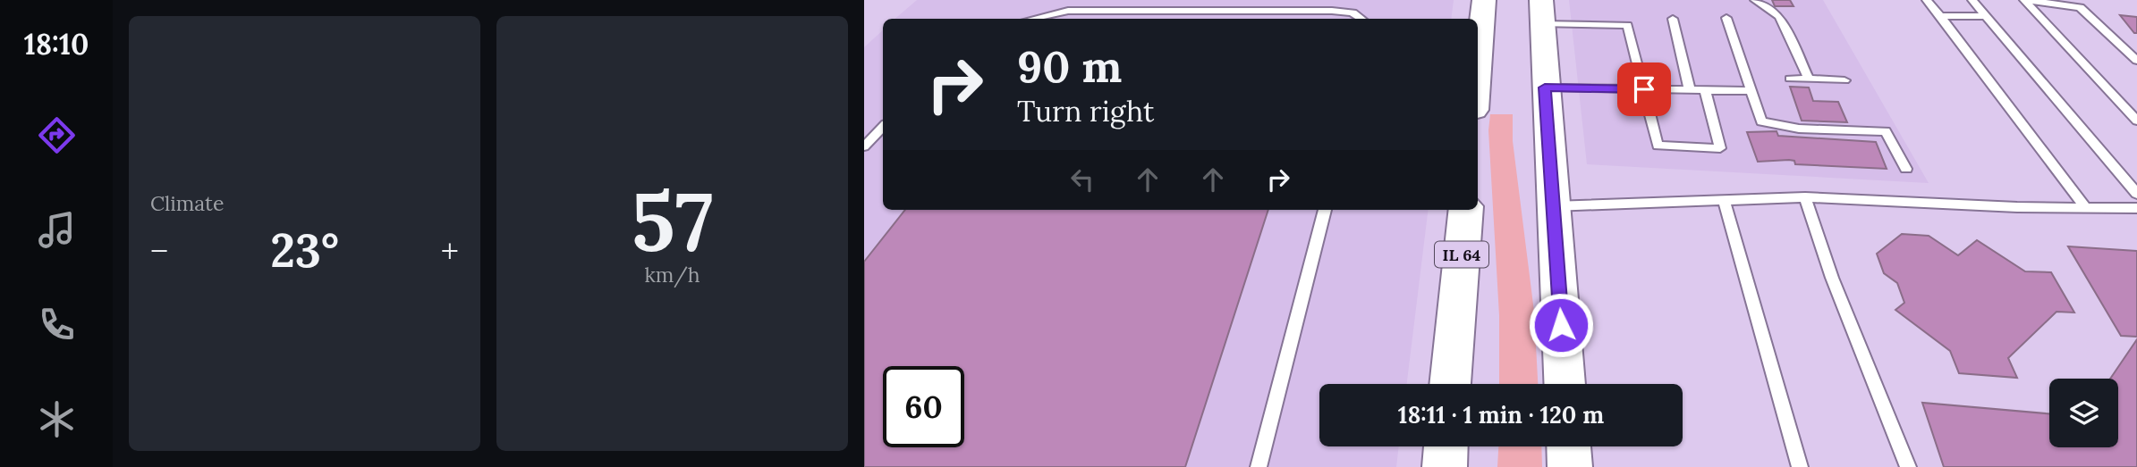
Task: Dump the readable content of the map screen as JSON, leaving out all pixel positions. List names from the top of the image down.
{
  "streets": {
    "main road": ["IL 64"]
  },
  "page": {
    "tabs": "18:10",
    "tile": [
      "Climate",
      ["57", "km/h"]
    ],
    "turn": ["90 m", "Turn right"],
    "heat": ["−", "23°", "+"],
    "limit": "60",
    "trip": "18:11 · 1 min · 120 m"
  }
}
